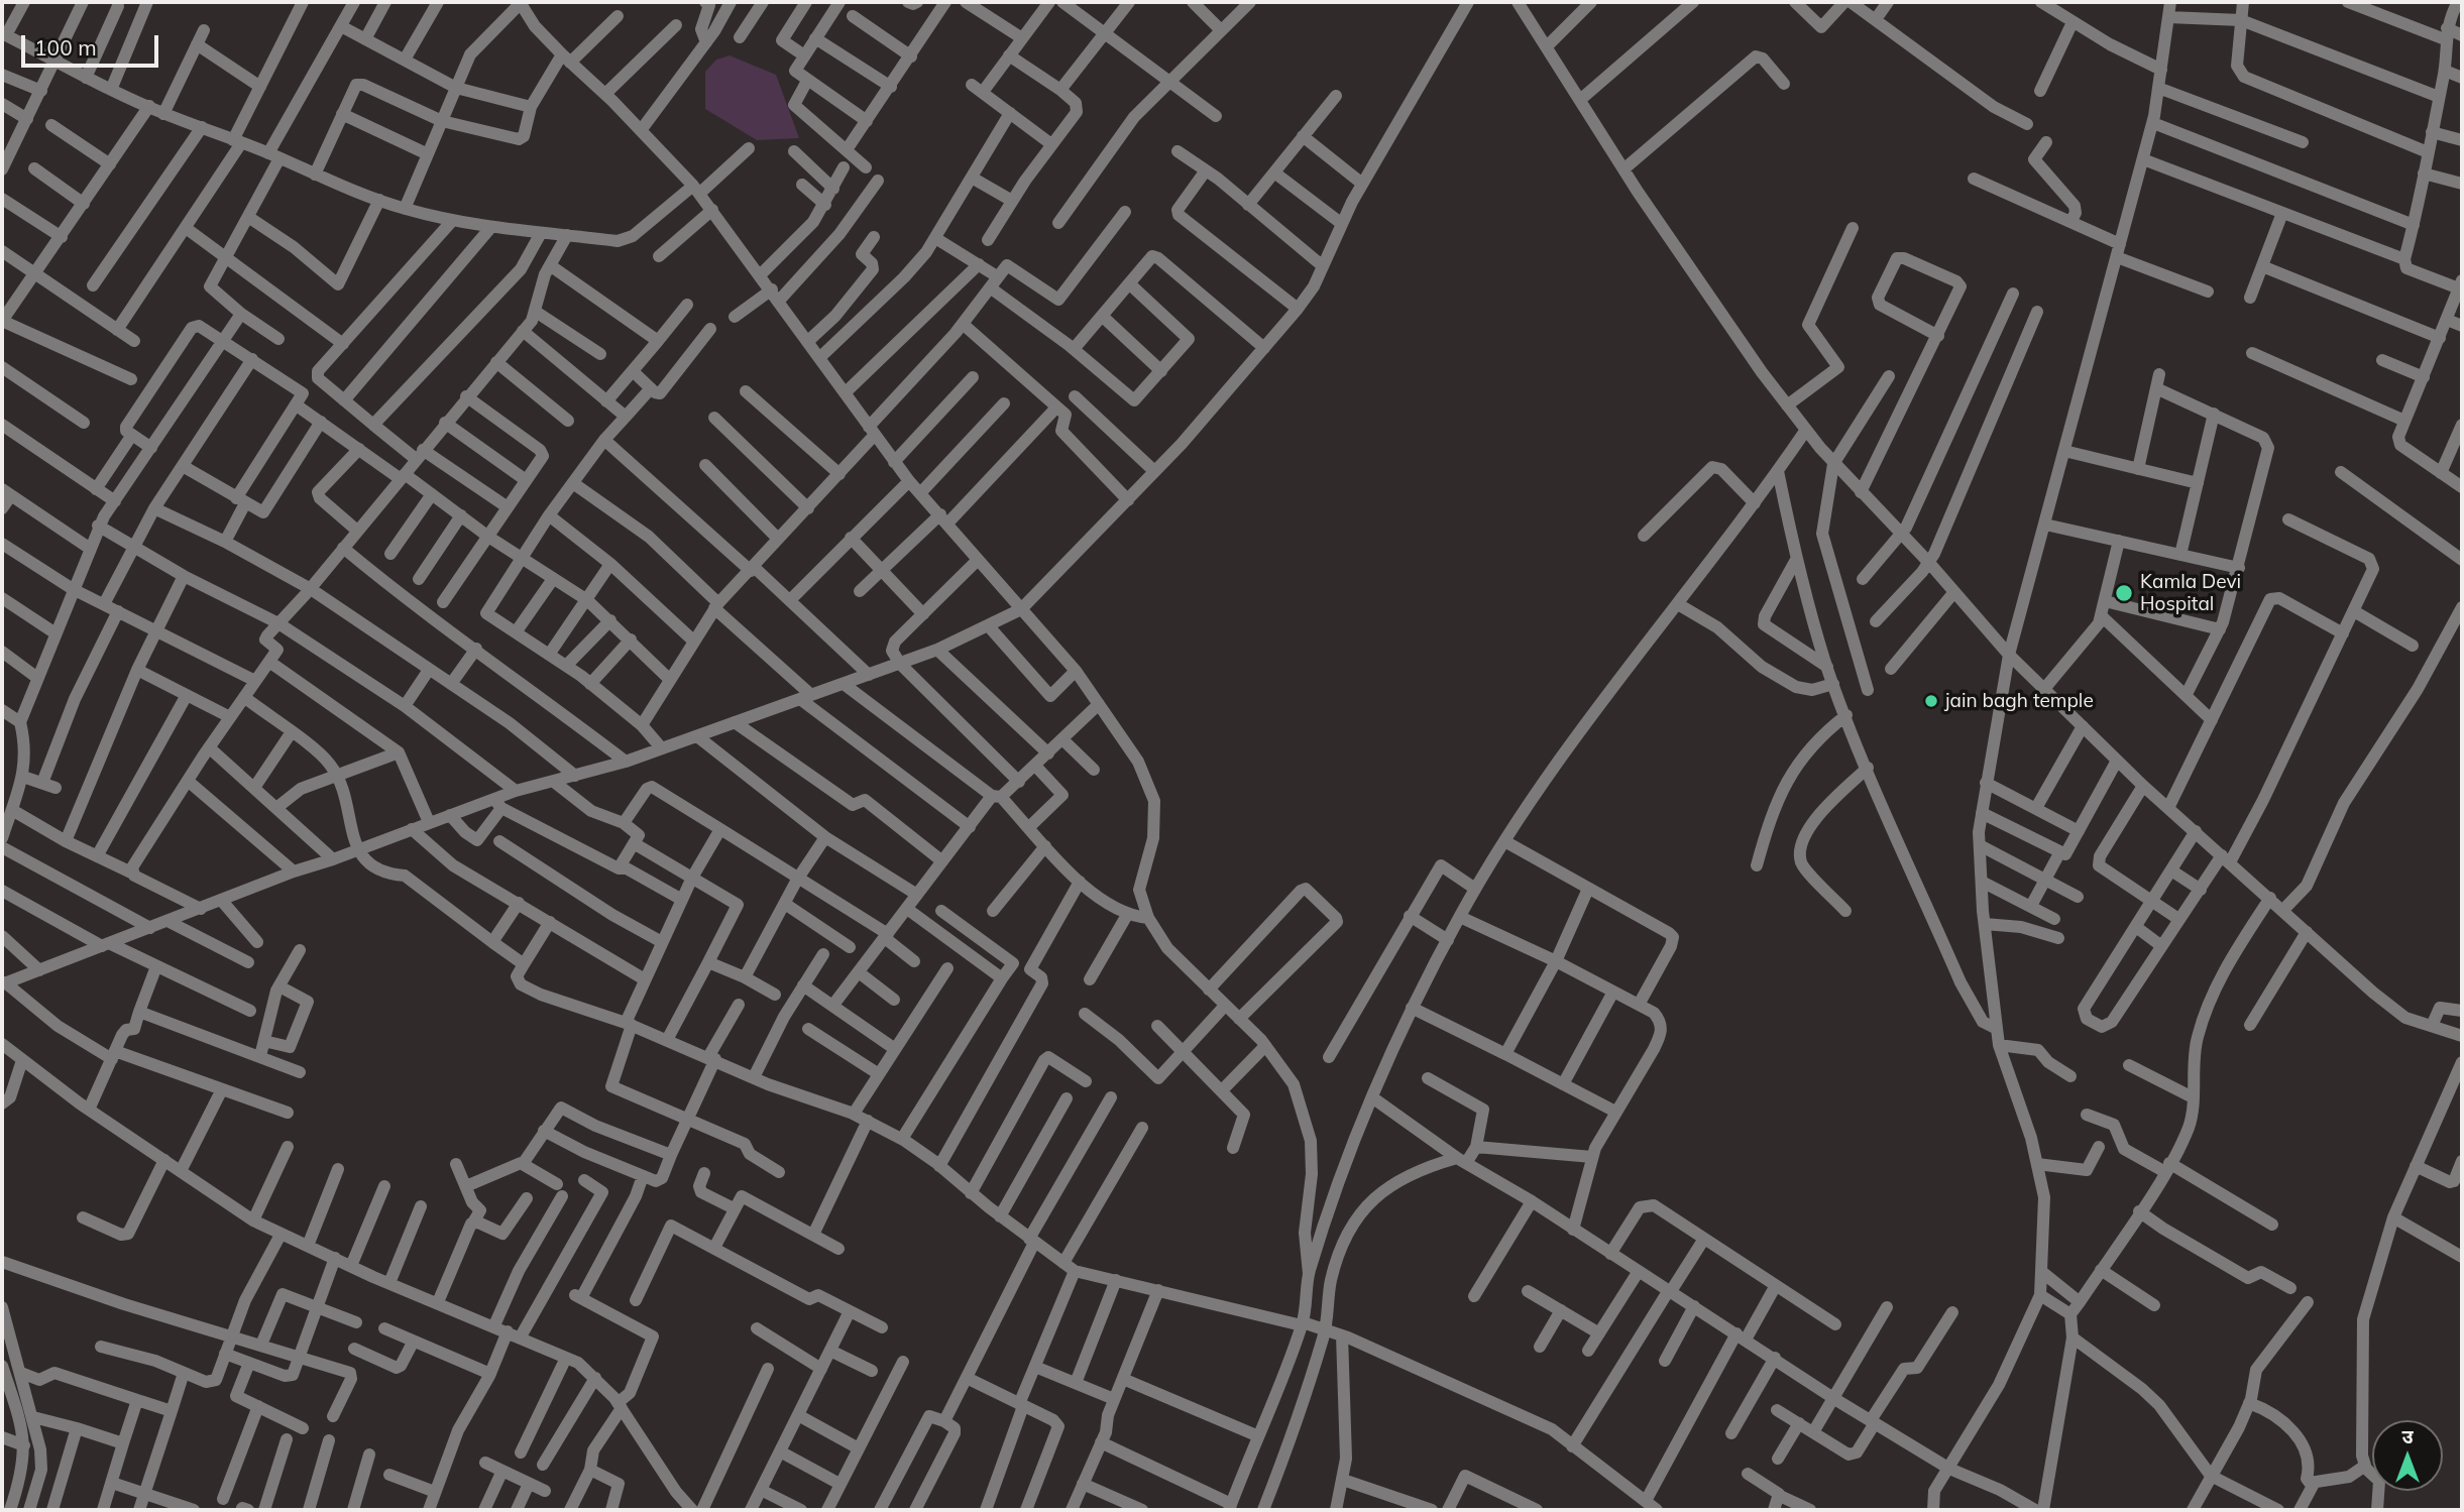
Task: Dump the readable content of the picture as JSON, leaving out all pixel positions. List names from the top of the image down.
{
  "places": ["Kamla Devi Hospital", "jain bagh temple"],
  "scale_bar": "100 m",
  "north": "top"
}
